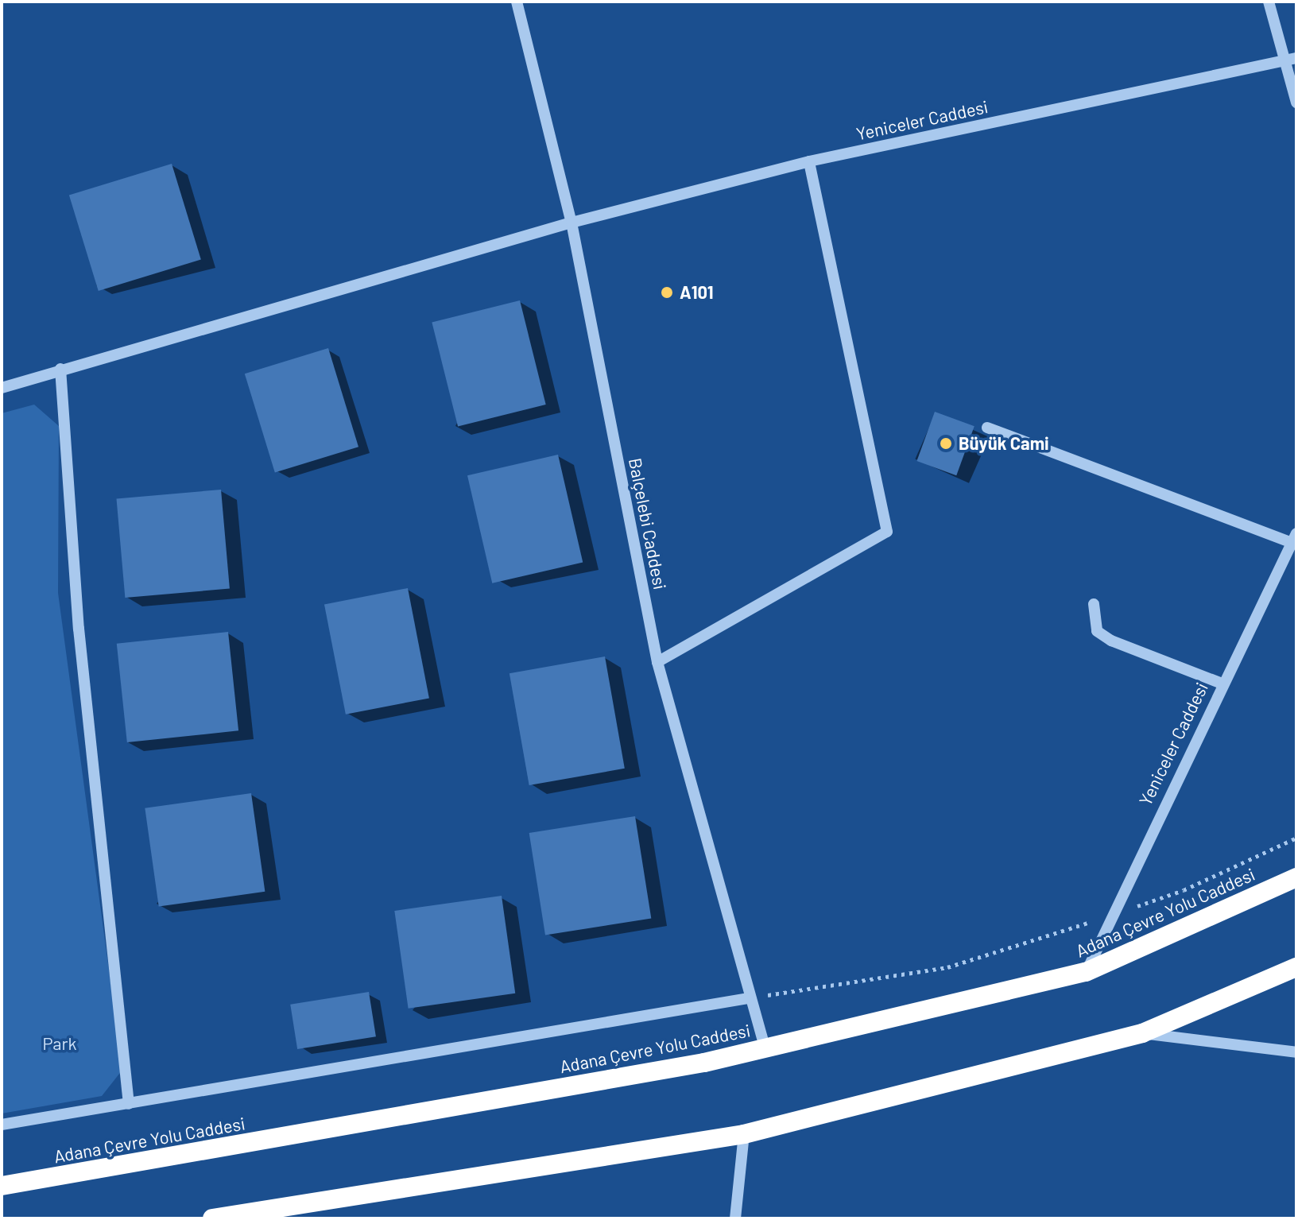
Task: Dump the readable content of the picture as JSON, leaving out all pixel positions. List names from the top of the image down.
{
  "streets": {
    "highway": ["Adana Çevre Yolu Caddesi"],
    "street": ["Yeniceler Caddesi", "Balçelebi Caddesi"]
  },
  "crossings": [
    ["Yeniceler Caddesi", "Balçelebi Caddesi"],
    ["Yeniceler Caddesi", "Adana Çevre Yolu Caddesi"],
    ["Balçelebi Caddesi", "Adana Çevre Yolu Caddesi"]
  ],
  "parks": ["Park"],
  "places": ["A101", "Büyük Cami"]
}
